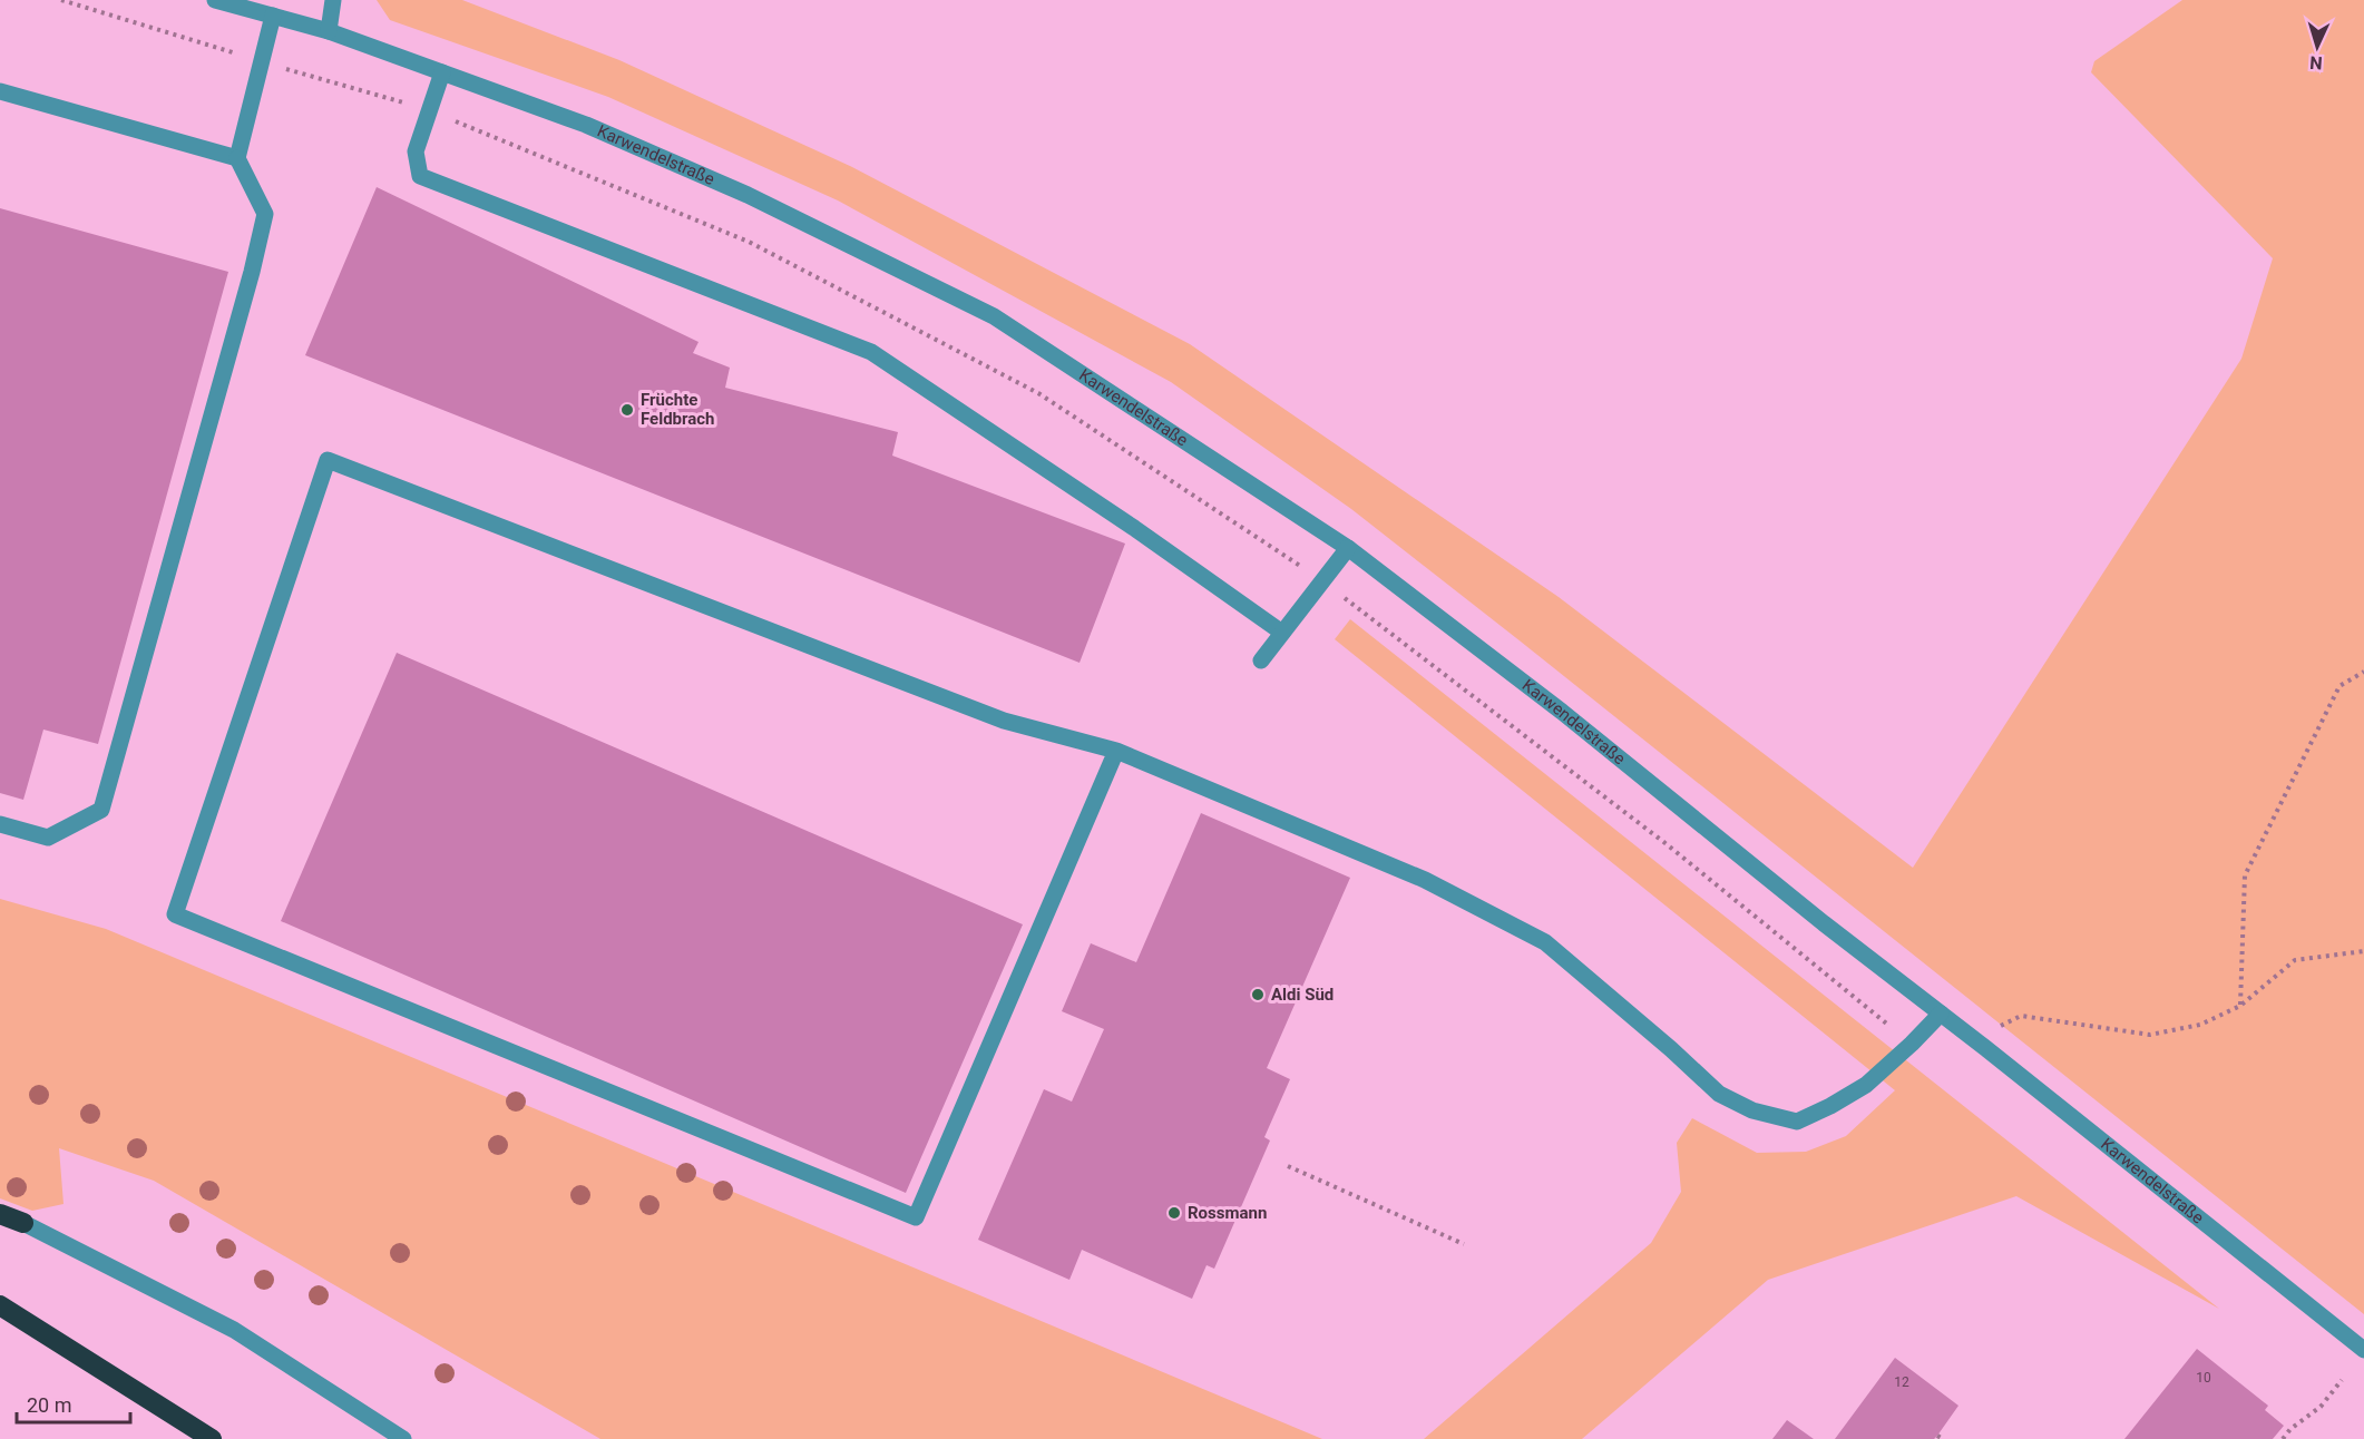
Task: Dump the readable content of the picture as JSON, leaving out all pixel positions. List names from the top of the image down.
{
  "streets": {
    "street": ["Karwendelstraße"]
  },
  "places": ["Früchte Feldbrach", "Aldi Süd", "Rossmann"],
  "house_numbers": ["10", "12"],
  "scale_bar": "20 m",
  "north": "bottom"
}
